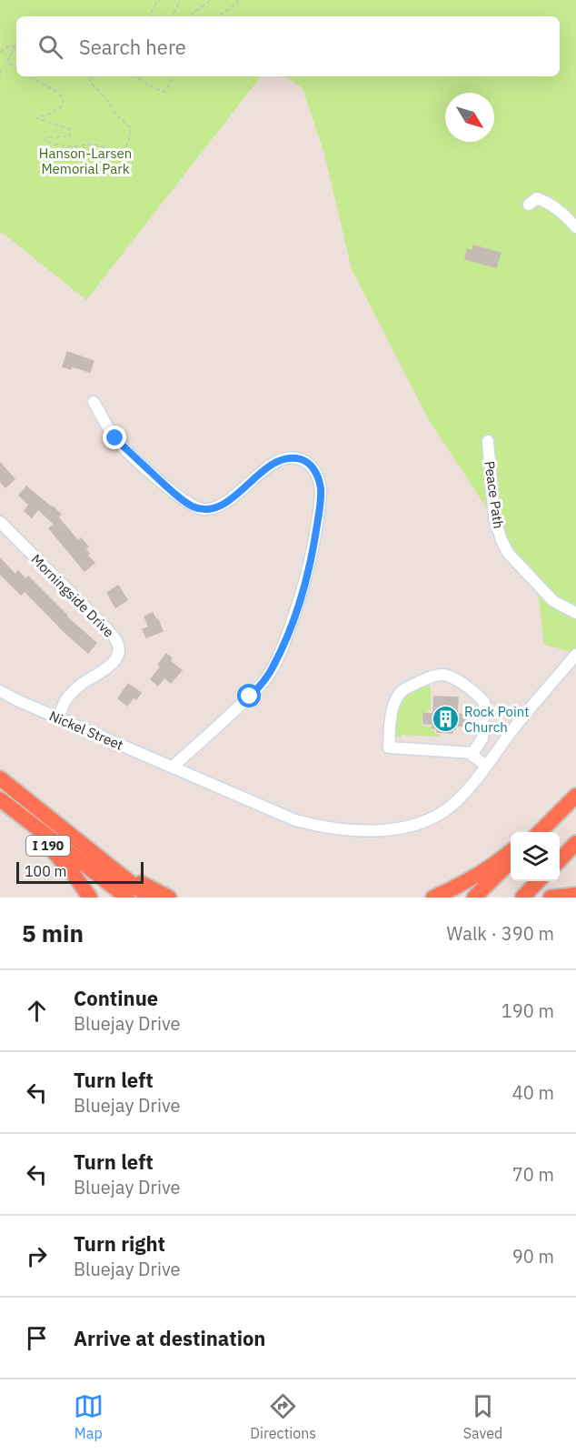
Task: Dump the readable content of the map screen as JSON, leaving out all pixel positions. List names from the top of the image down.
{
  "streets": {
    "highway": ["I 190"],
    "street": ["Peace Path", "Morningside Drive", "Nickel Street"]
  },
  "crossings": [
    ["Morningside Drive", "Nickel Street"]
  ],
  "parks": ["Hanson-Larsen Memorial Park"],
  "places": {
    "building": ["Rock Point Church"]
  },
  "scale_bar": "100 m",
  "north": "bottom right",
  "page": {
    "search": "Search here",
    "scale": "100 m",
    "heading": ["5 min", "Walk · 390 m"],
    "list": [
      ["Continue", "Bluejay Drive", "190 m"],
      ["Turn left", "Bluejay Drive", "40 m"],
      ["Turn left", "Bluejay Drive", "70 m"],
      ["Turn right", "Bluejay Drive", "90 m"],
      "Arrive at destination"
    ],
    "nav": ["Map", "Directions", "Saved"]
  }
}
